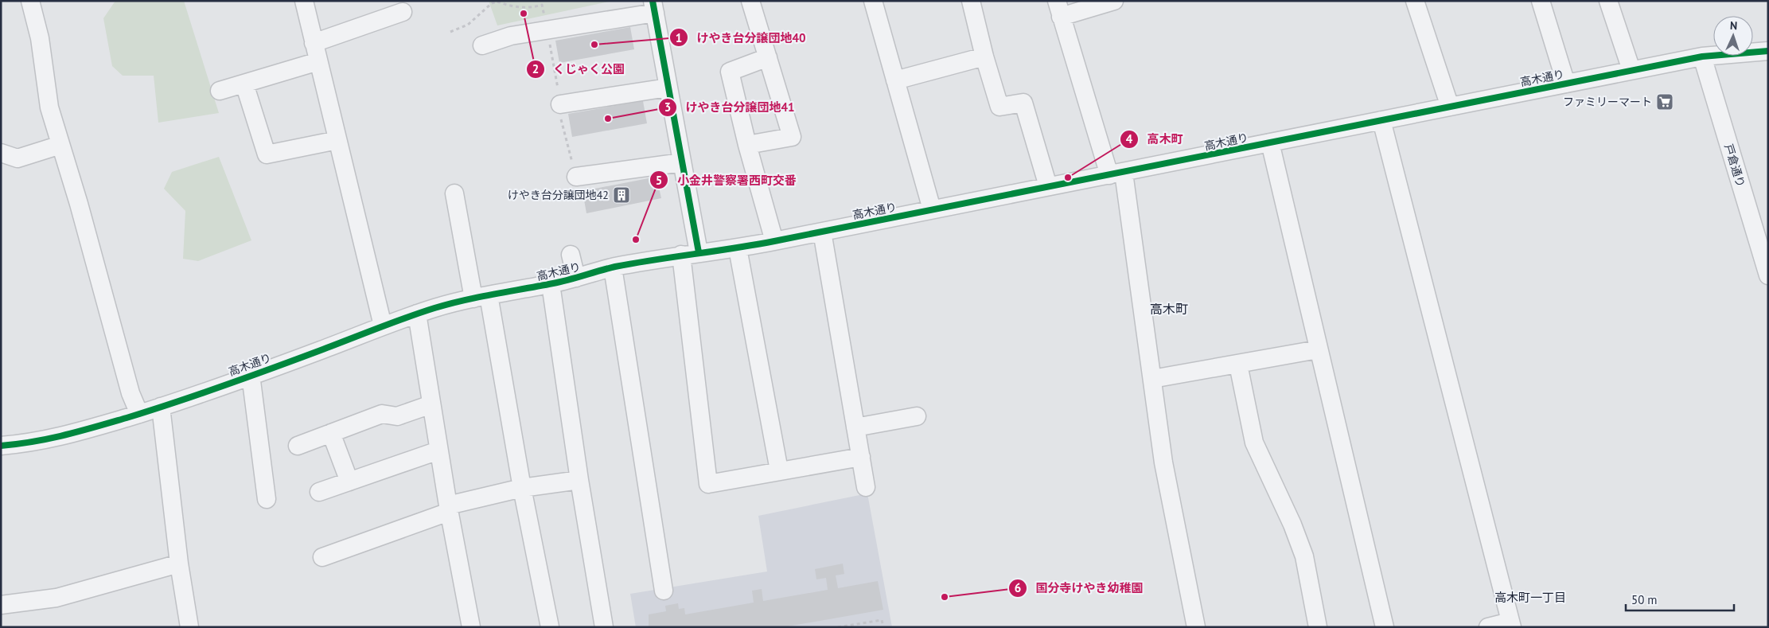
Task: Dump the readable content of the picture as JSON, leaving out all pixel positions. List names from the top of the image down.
{
  "streets": {
    "street": ["高木通り", "戸倉通り"]
  },
  "crossings": [
    ["高木通り", "戸倉通り"]
  ],
  "districts": ["高木町", "高木町一丁目"],
  "places": {
    "other": [
      "くじゃく公園",
      "けやき台分譲団地40",
      "けやき台分譲団地41",
      "高木町",
      "小金井警察署西町交番",
      "国分寺けやき幼稚園"
    ],
    "supermarket": ["ファミリーマート"],
    "building": ["けやき台分譲団地42"]
  },
  "scale_bar": "50 m",
  "north": "top"
}
